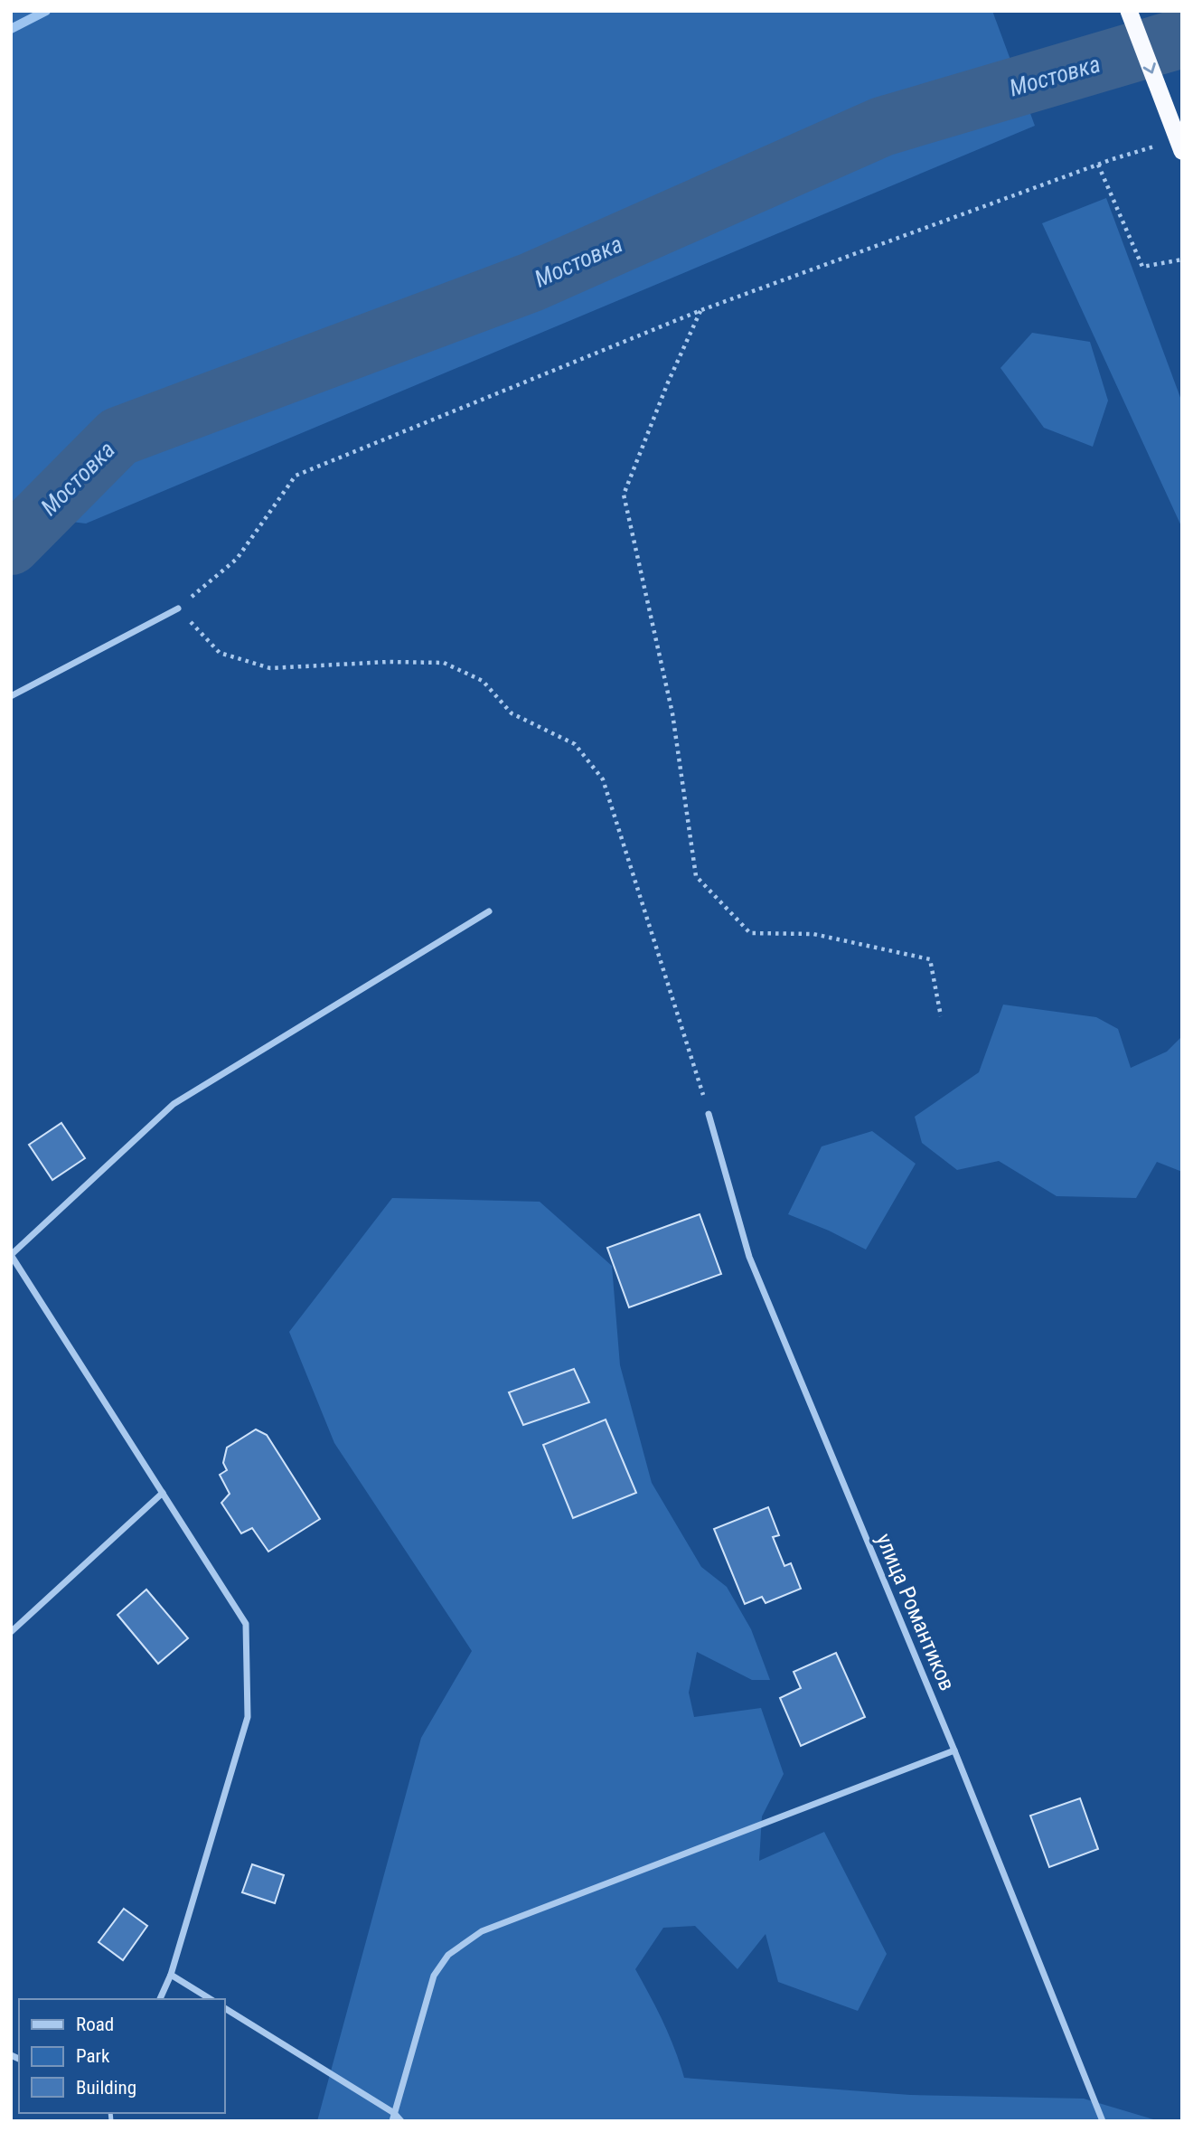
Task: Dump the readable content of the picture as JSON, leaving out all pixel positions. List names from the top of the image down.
{
  "streets": {
    "street": ["улица Романтиков"]
  },
  "water": ["Мостовка"],
  "legend": ["Road", "Park", "Building"]
}
